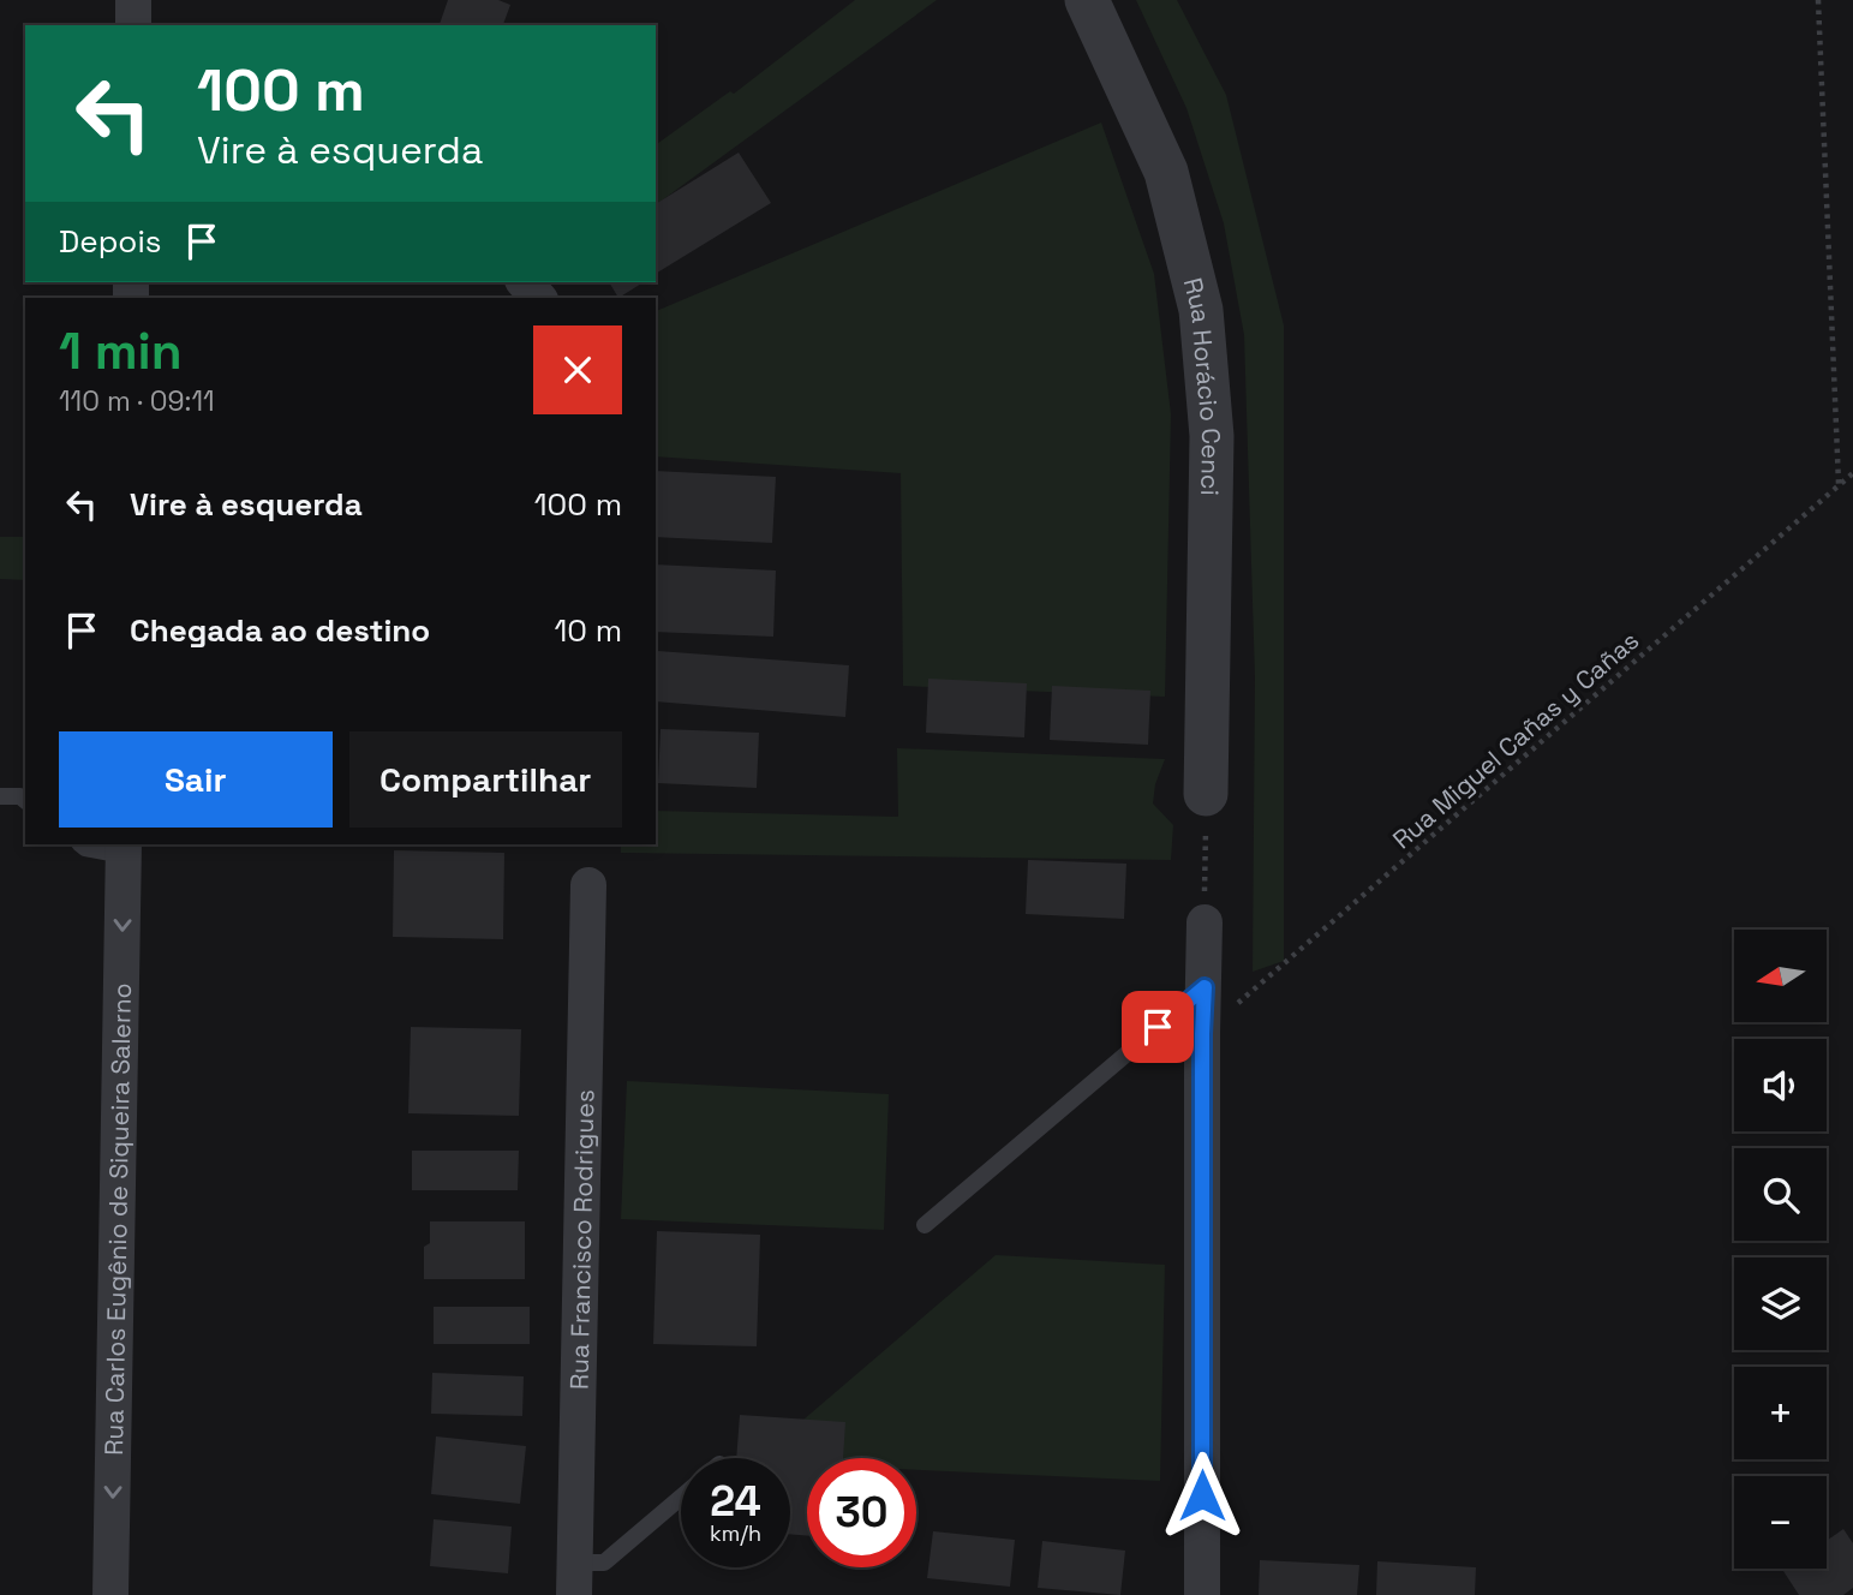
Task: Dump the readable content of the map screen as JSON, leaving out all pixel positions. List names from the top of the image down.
{
  "streets": {
    "street": ["Rua Horácio Cenci", "Rua Carlos Eugênio de Siqueira Salerno", "Rua Francisco Rodrigues"],
    "path": ["Rua Miguel Cañas y Cañas"]
  },
  "one_way": ["Rua Carlos Eugênio de Siqueira Salerno"],
  "north": "left",
  "page": {
    "turn": ["100 m", "Vire à esquerda"],
    "then": "Depois",
    "heading": ["1 min", "110 m · 09:11"],
    "list": [
      {
        "name": "Vire à esquerda",
        "value": "100 m"
      },
      {
        "name": "Chegada ao destino",
        "value": "10 m"
      }
    ],
    "buttons": ["Sair", "Compartilhar"],
    "map_buttons": ["+", "−"],
    "speed": "24 km/h",
    "limit": "30"
  }
}
